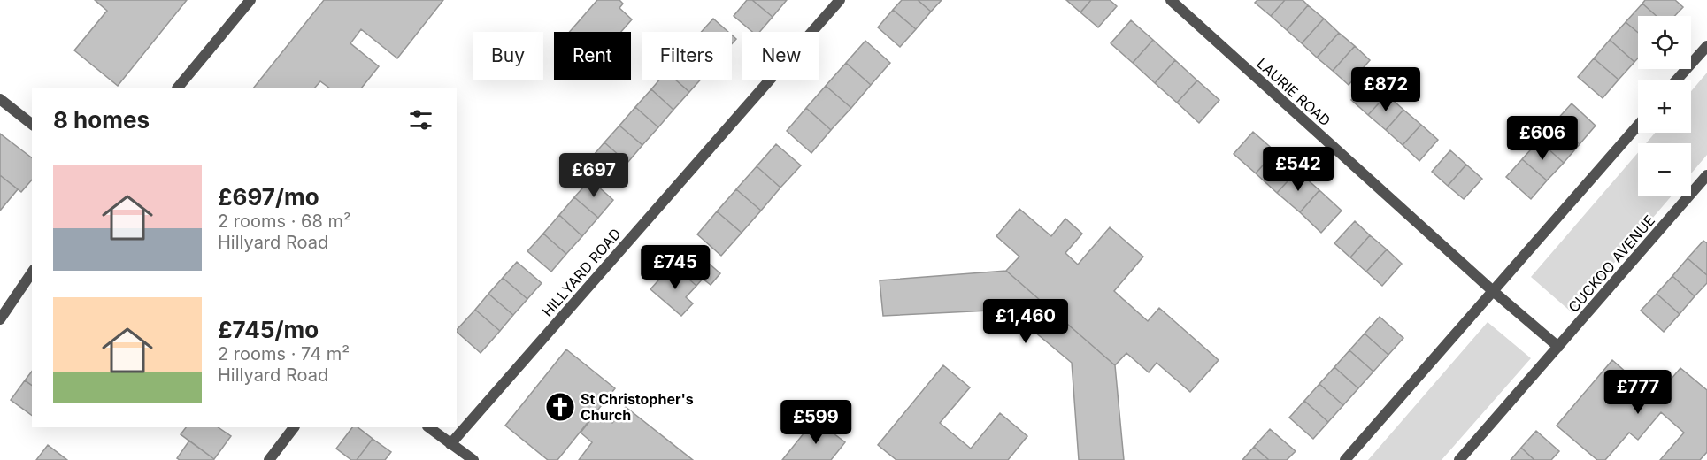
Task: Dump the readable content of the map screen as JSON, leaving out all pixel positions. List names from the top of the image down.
{
  "streets": {
    "street": ["LAURIE ROAD", "CUCKOO AVENUE", "HILLYARD ROAD"]
  },
  "places": {
    "church": ["St Christopher's Church"]
  },
  "page": {
    "map_buttons": ["+", "−"],
    "chip": [
      "Buy",
      "Rent",
      "Filters",
      "New"
    ],
    "price": [
      "£872",
      "£606",
      "£542",
      "£697",
      "£745",
      "£1,460",
      "£777",
      "£599"
    ],
    "heading": "8 homes",
    "list": [
      {
        "name": "£697/mo",
        "note": "2 rooms · 68 m² · Hillyard Road"
      },
      {
        "name": "£745/mo",
        "note": "2 rooms · 74 m² · Hillyard Road"
      }
    ]
  }
}
